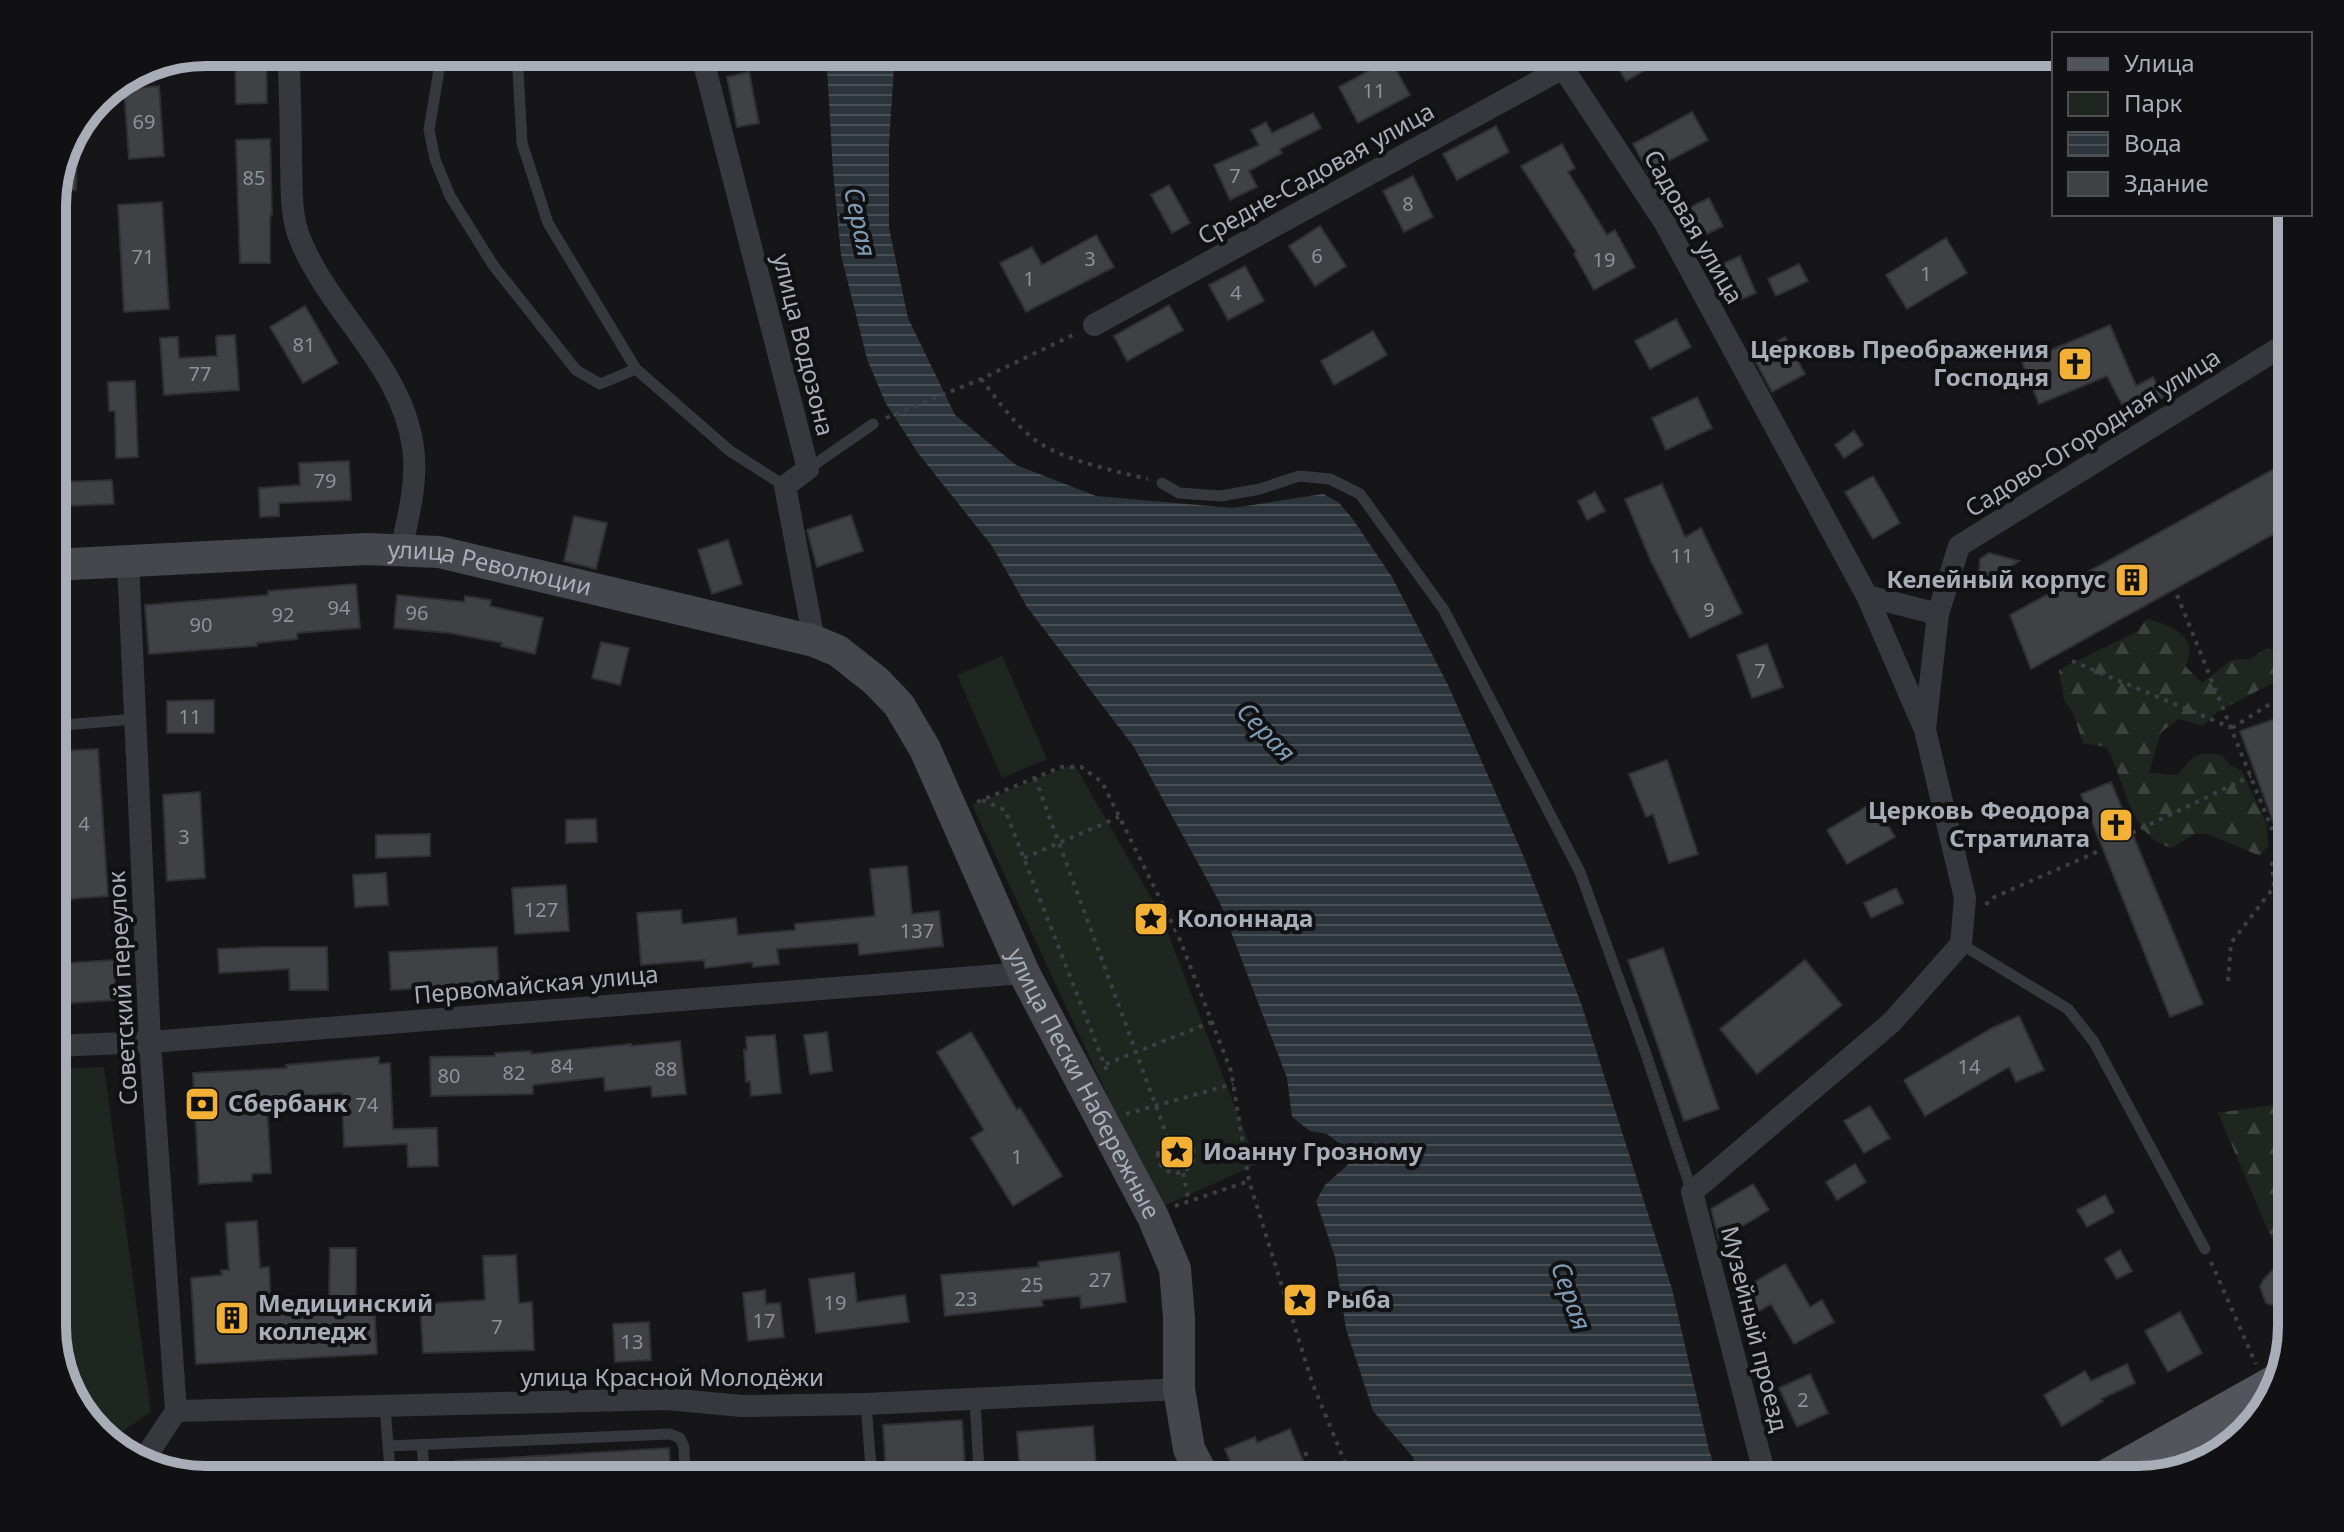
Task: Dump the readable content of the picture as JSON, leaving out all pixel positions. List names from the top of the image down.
{
  "streets": {
    "main road": ["улица Революции", "улица Пески Набережные"],
    "street": [
      "Средне-Садовая улица",
      "Садовая улица",
      "улица Водозона",
      "Садово-Огородная улица",
      "Первомайская улица",
      "Советский переулок",
      "Музейный проезд",
      "улица Красной Молодёжи"
    ]
  },
  "crossings": [
    ["Средне-Садовая улица", "Садовая улица"],
    ["Садовая улица", "Садово-Огородная улица"],
    ["улица Революции", "Советский переулок"],
    ["улица Революции", "улица Пески Набережные"],
    ["Первомайская улица", "Советский переулок"],
    ["Первомайская улица", "улица Пески Набережные"],
    ["Советский переулок", "улица Красной Молодёжи"],
    ["улица Пески Набережные", "улица Красной Молодёжи"]
  ],
  "water": ["Серая"],
  "places": {
    "church": ["Церковь Преображения Господня", "Церковь Феодора Стратилата"],
    "building": ["Келейный корпус", "Медицинский колледж"],
    "place": ["Колоннада", "Иоанну Грозному", "Рыба"],
    "bank": ["Сбербанк"]
  },
  "house_numbers": [
    "11",
    "69",
    "7",
    "85",
    "8",
    "6",
    "71",
    "3",
    "19",
    "1",
    "1",
    "4",
    "81",
    "77",
    "79",
    "11",
    "94",
    "9",
    "96",
    "92",
    "90",
    "7",
    "11",
    "4",
    "3",
    "127",
    "137",
    "84",
    "14",
    "88",
    "82",
    "80",
    "74",
    "1",
    "27",
    "25",
    "23",
    "19",
    "17",
    "7",
    "13",
    "2"
  ],
  "legend": [
    "Улица",
    "Парк",
    "Вода",
    "Здание"
  ]
}
